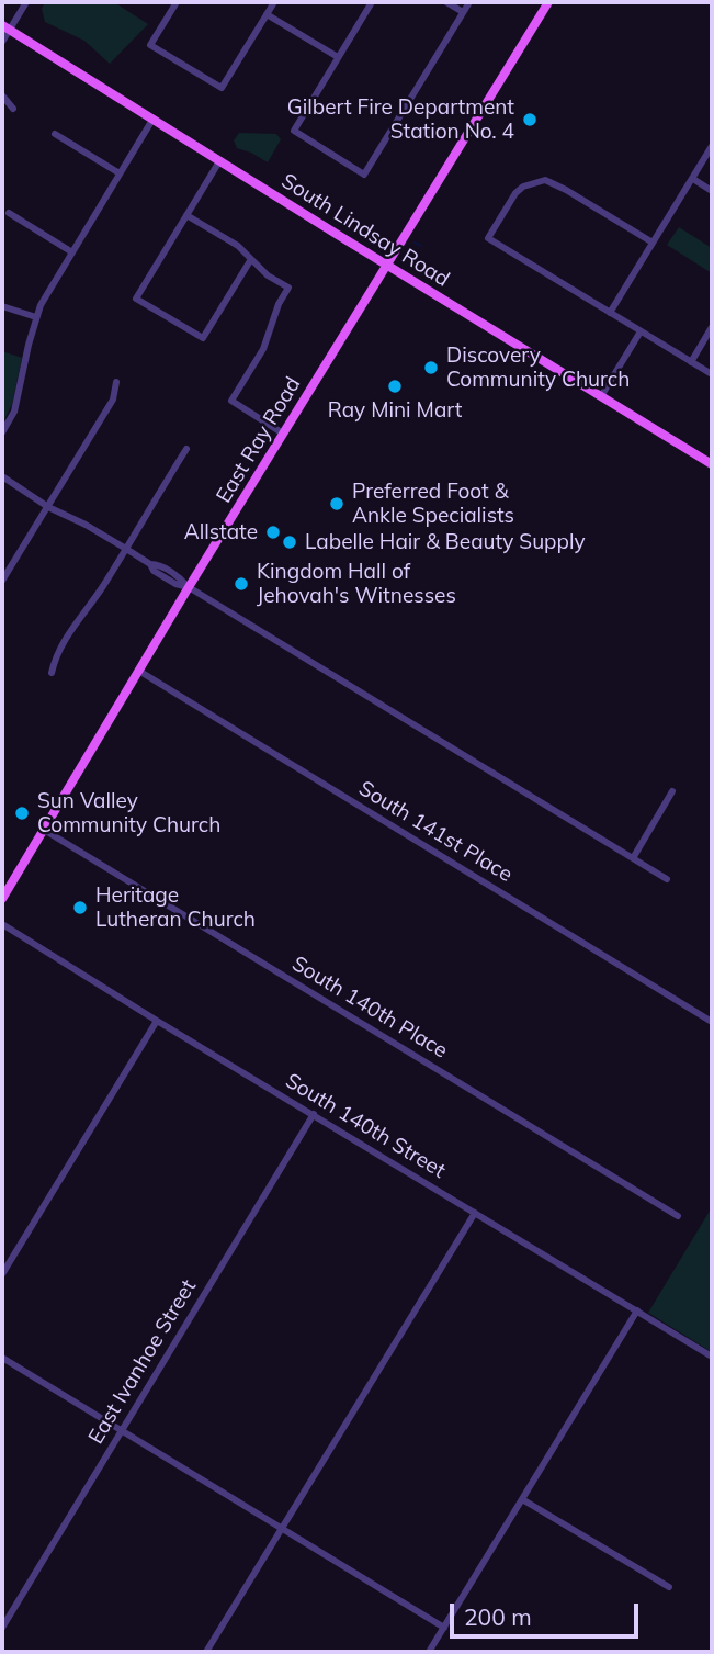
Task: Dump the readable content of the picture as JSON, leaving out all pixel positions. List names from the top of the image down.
{
  "streets": {
    "main road": ["South Lindsay Road", "East Ray Road"],
    "street": [
      "South 141st Place",
      "South 140th Place",
      "South 140th Street",
      "East Ivanhoe Street"
    ]
  },
  "crossings": [
    ["South Lindsay Road", "East Ray Road"],
    ["East Ray Road", "South 141st Place"],
    ["East Ray Road", "South 140th Place"],
    ["South 140th Street", "East Ivanhoe Street"]
  ],
  "places": [
    "Gilbert Fire Department Station No. 4",
    "Discovery Community Church",
    "Ray Mini Mart",
    "Preferred Foot & Ankle Specialists",
    "Allstate",
    "Labelle Hair & Beauty Supply",
    "Kingdom Hall of Jehovah's Witnesses",
    "Sun Valley Community Church",
    "Heritage Lutheran Church"
  ],
  "scale_bar": "200 m"
}
